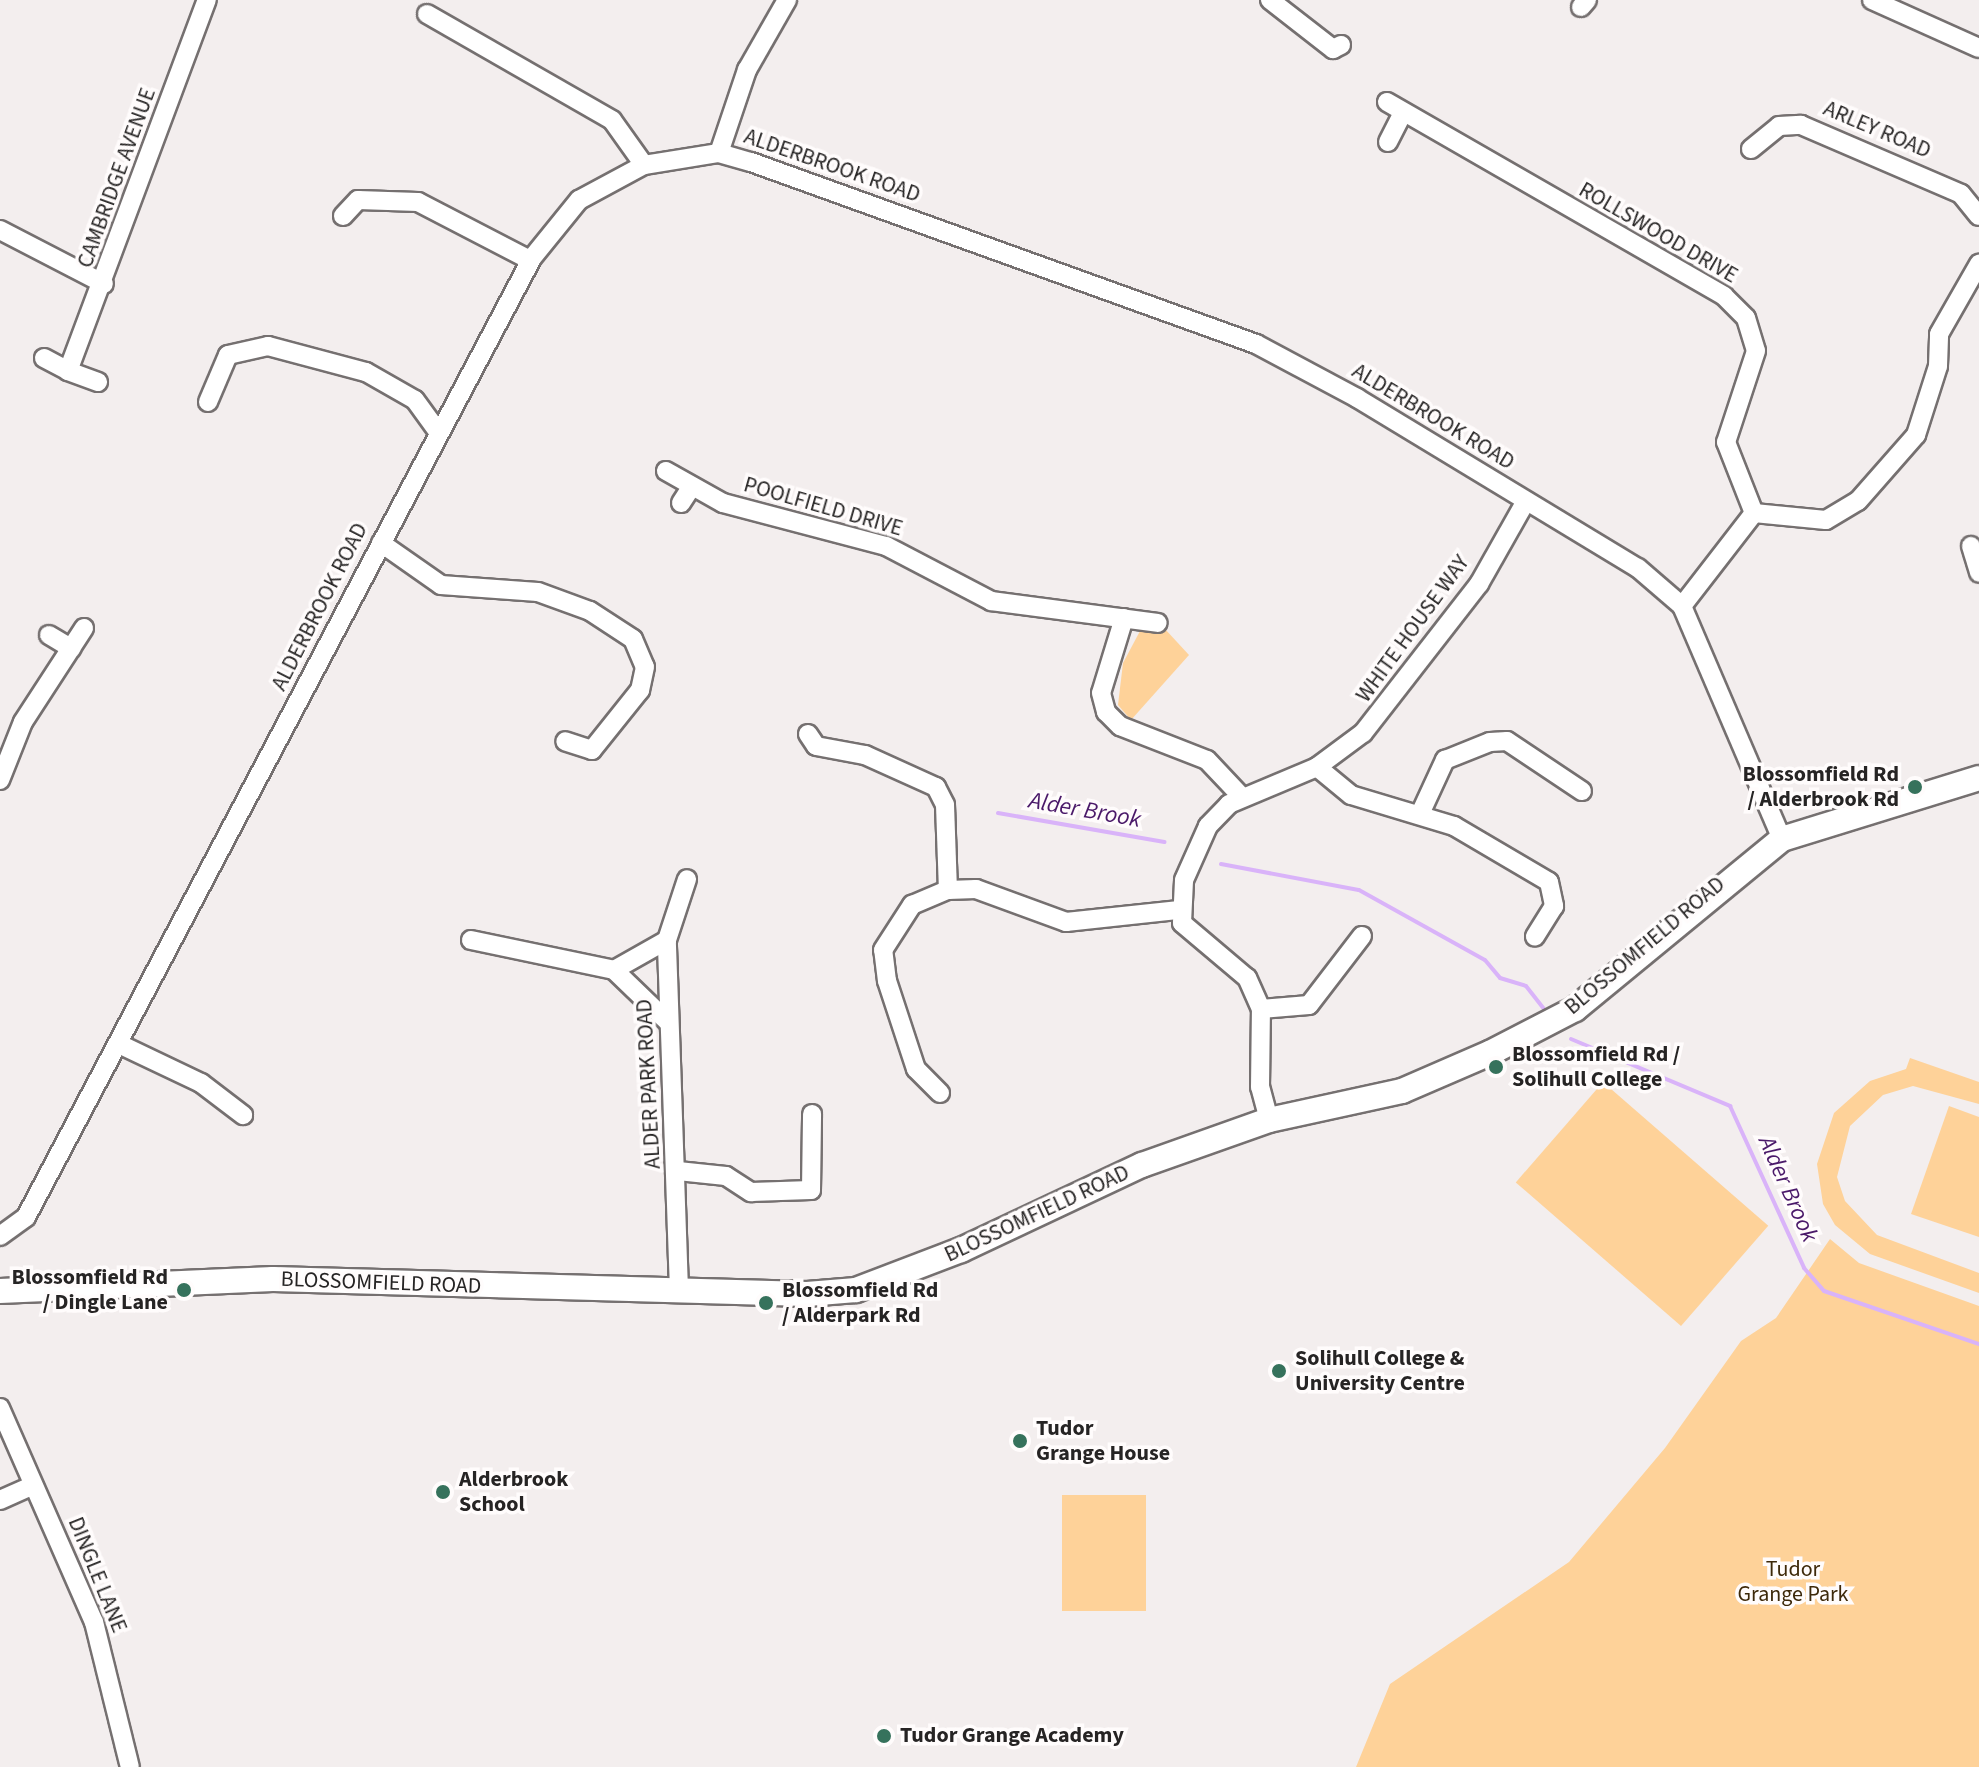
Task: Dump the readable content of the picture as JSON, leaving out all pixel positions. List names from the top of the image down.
{
  "streets": {
    "main road": ["BLOSSOMFIELD ROAD"],
    "street": [
      "ARLEY ROAD",
      "ALDERBROOK ROAD",
      "CAMBRIDGE AVENUE",
      "ROLLSWOOD DRIVE",
      "POOLFIELD DRIVE",
      "WHITE HOUSE WAY",
      "ALDER PARK ROAD",
      "DINGLE LANE"
    ]
  },
  "crossings": [
    ["ALDERBROOK ROAD", "WHITE HOUSE WAY"],
    ["ALDERBROOK ROAD", "BLOSSOMFIELD ROAD"],
    ["BLOSSOMFIELD ROAD", "ALDER PARK ROAD"]
  ],
  "water": ["Alder Brook"],
  "parks": ["Tudor Grange Park"],
  "places": [
    "Blossomfield Rd / Alderbrook Rd",
    "Blossomfield Rd / Solihull College",
    "Blossomfield Rd / Dingle Lane",
    "Blossomfield Rd / Alderpark Rd",
    "Solihull College & University Centre",
    "Tudor Grange House",
    "Alderbrook School",
    "Tudor Grange Academy"
  ]
}
